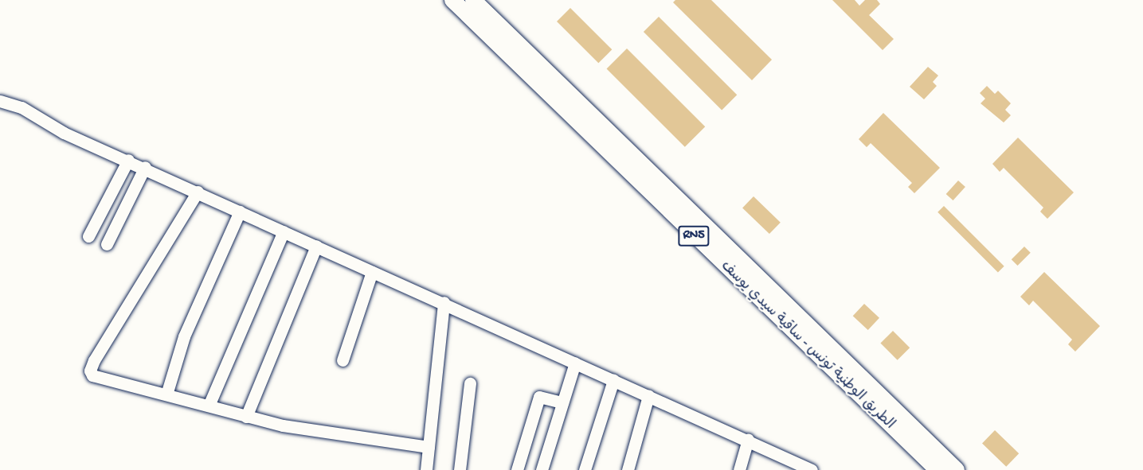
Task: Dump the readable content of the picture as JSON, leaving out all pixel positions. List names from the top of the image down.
{
  "streets": {
    "main road": ["RN5", "الطريق الوطنية تونس - ساقية سيدي يوسف"]
  }
}
